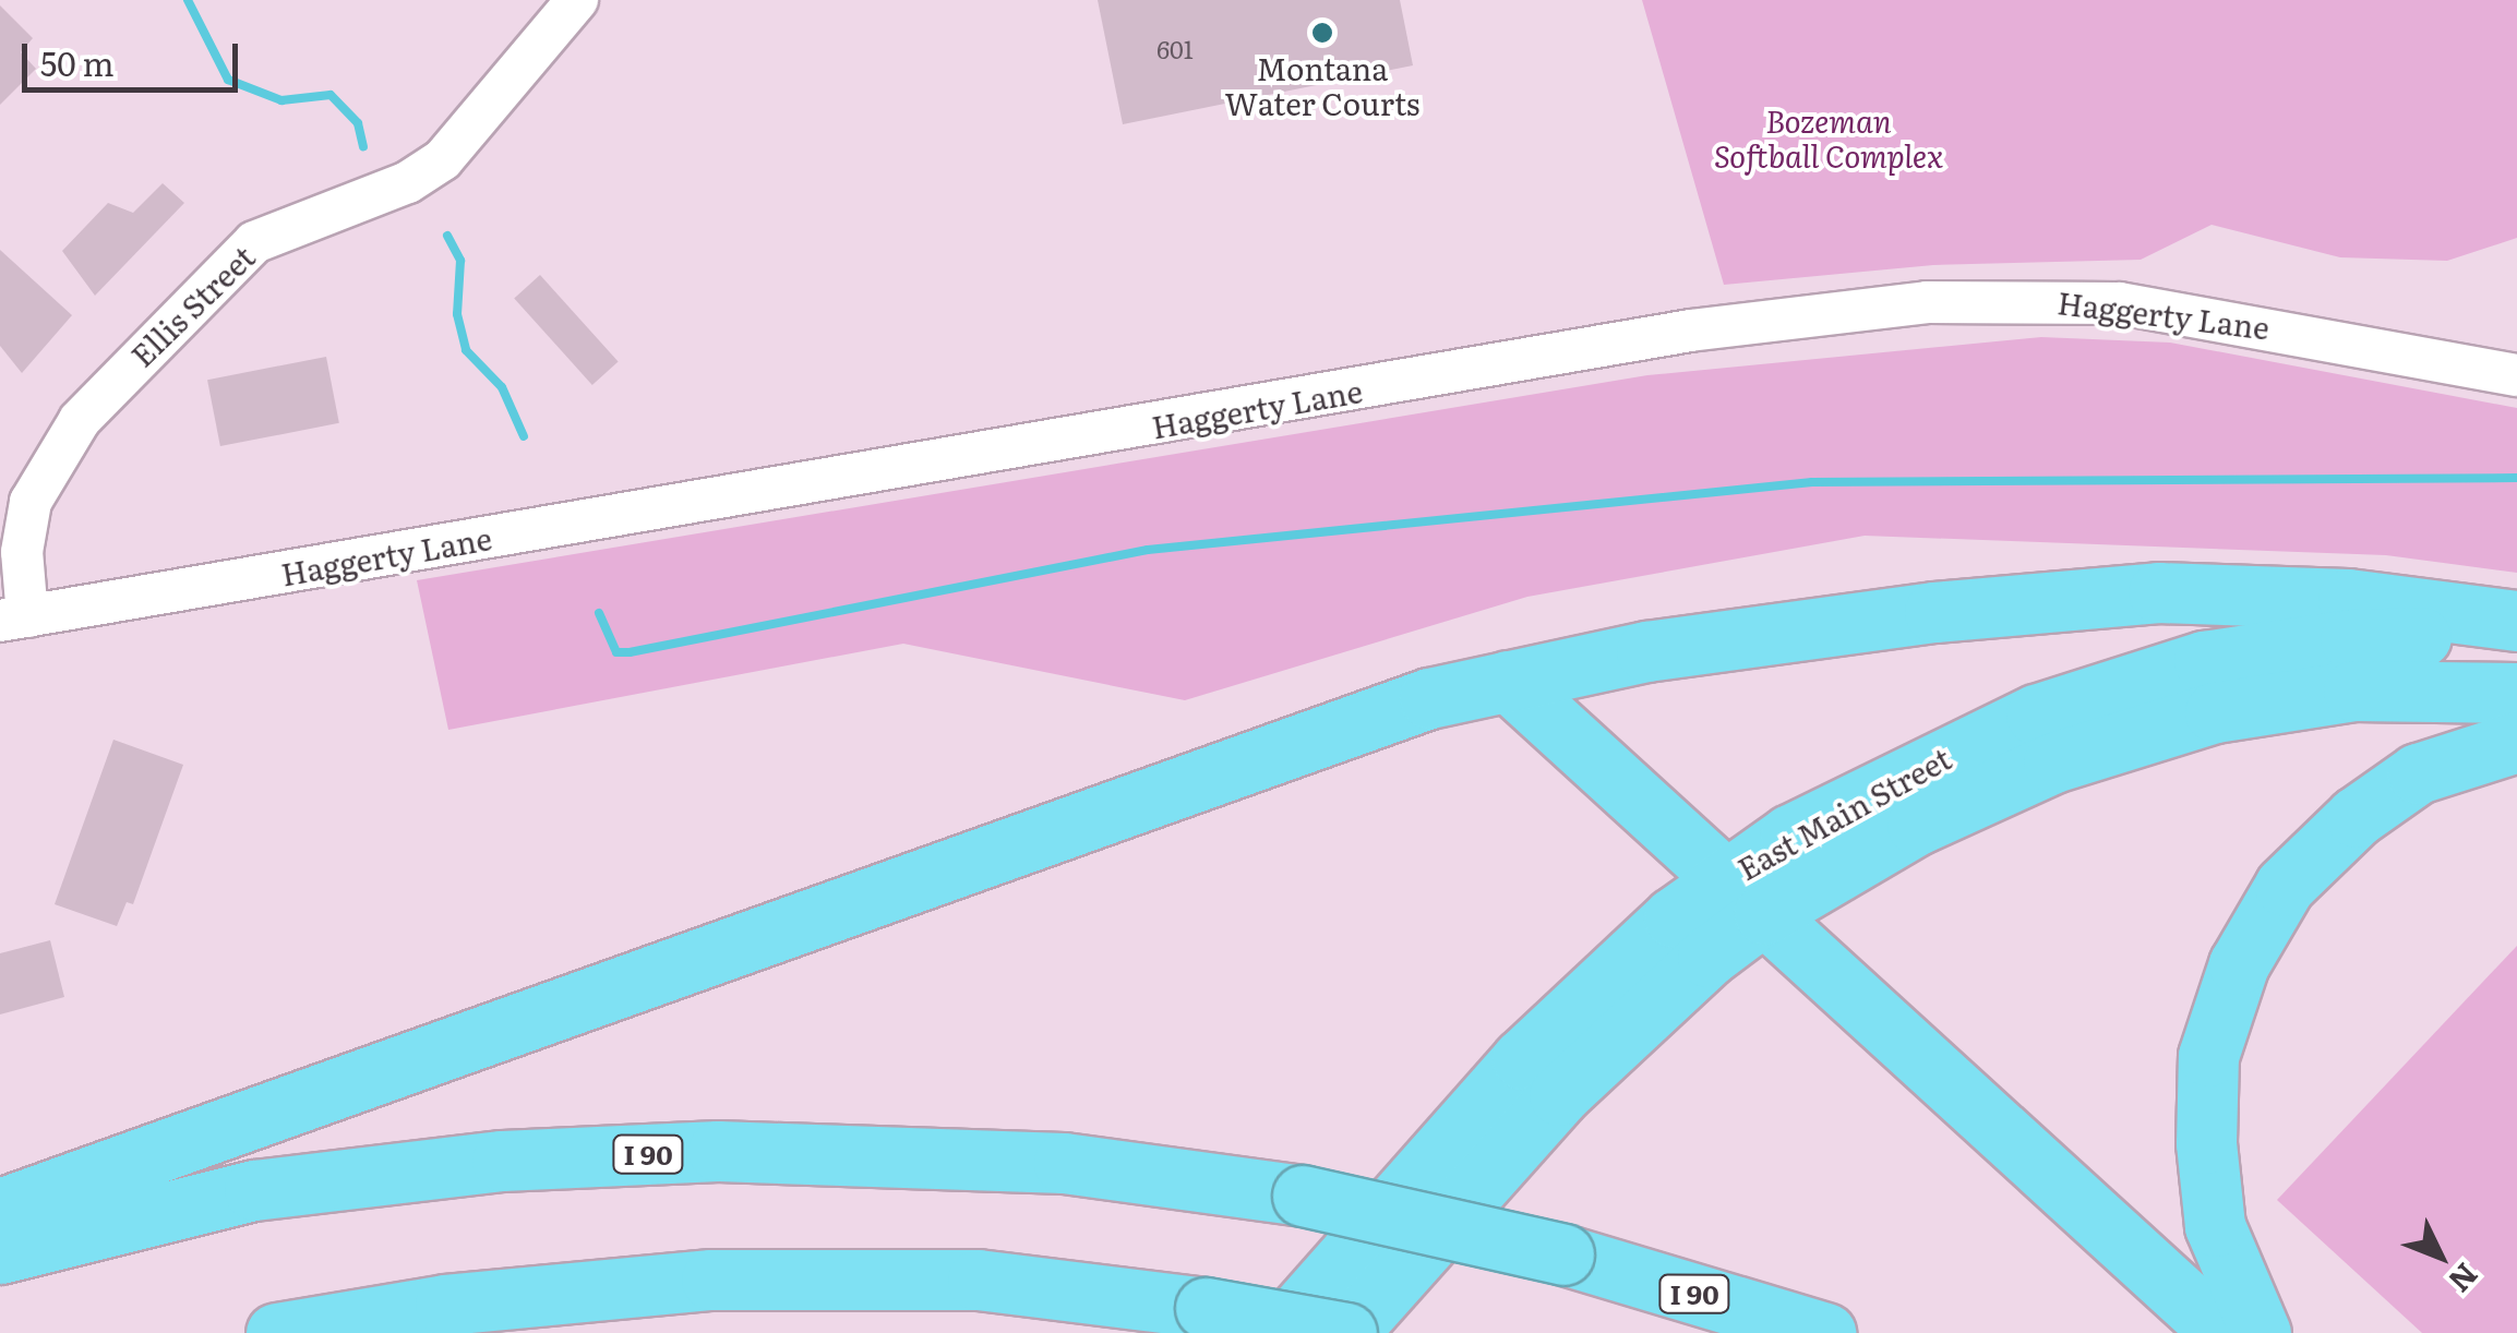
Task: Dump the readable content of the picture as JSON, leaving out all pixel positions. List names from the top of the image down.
{
  "streets": {
    "highway": ["East Main Street", "I 90"],
    "street": ["Ellis Street", "Haggerty Lane"]
  },
  "crossings": [
    ["Ellis Street", "Haggerty Lane"]
  ],
  "parks": ["Bozeman Softball Complex"],
  "places": ["Montana Water Courts"],
  "house_numbers": ["601"],
  "scale_bar": "50 m",
  "north": "bottom right"
}
